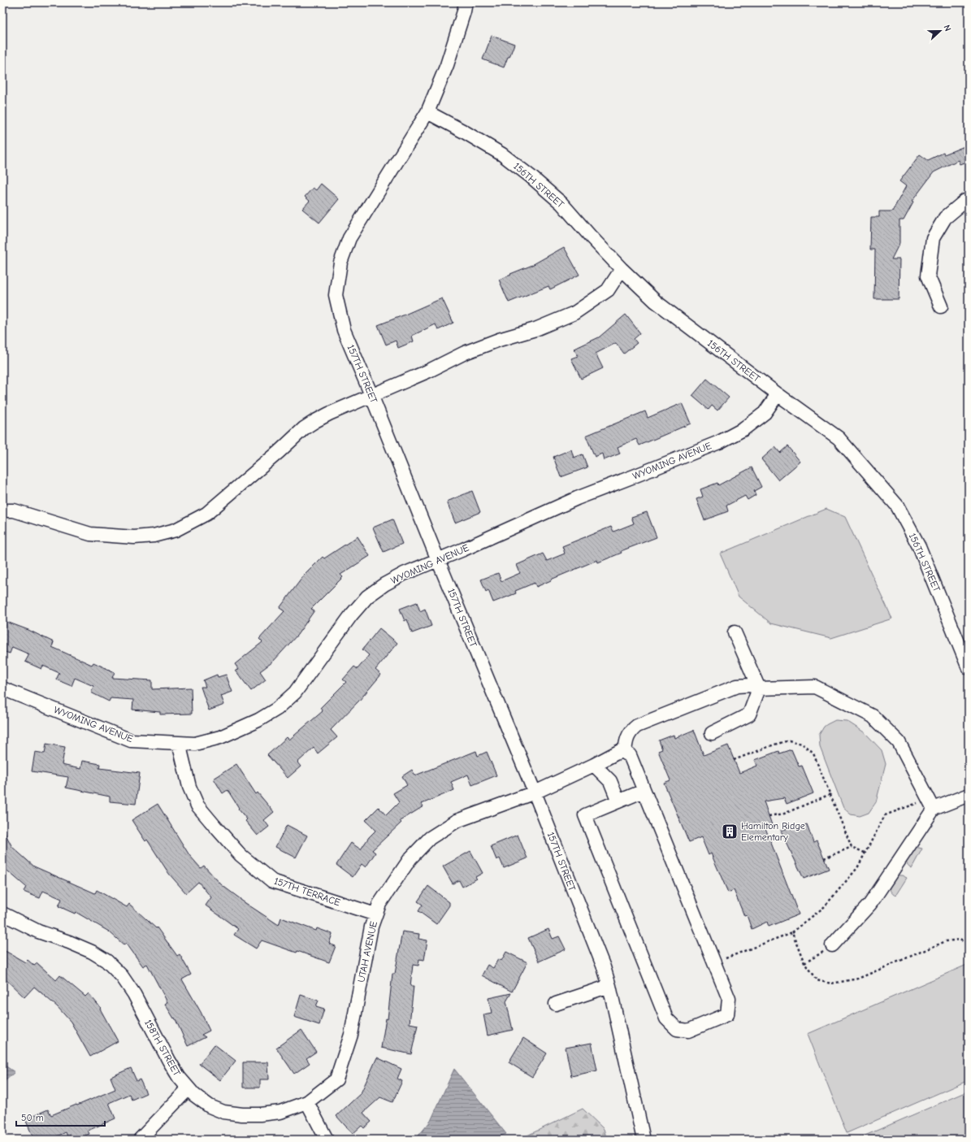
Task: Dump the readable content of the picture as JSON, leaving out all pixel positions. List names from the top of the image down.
{
  "streets": {
    "street": [
      "156TH STREET",
      "157TH STREET",
      "WYOMING AVENUE",
      "157TH TERRACE",
      "UTAH AVENUE",
      "158TH STREET"
    ]
  },
  "crossings": [
    ["156TH STREET", "157TH STREET"],
    ["156TH STREET", "WYOMING AVENUE"],
    ["157TH STREET", "WYOMING AVENUE"],
    ["157TH STREET", "UTAH AVENUE"],
    ["WYOMING AVENUE", "157TH TERRACE"],
    ["157TH TERRACE", "UTAH AVENUE"],
    ["UTAH AVENUE", "158TH STREET"]
  ],
  "places": {
    "building": ["Hamilton Ridge Elementary"]
  },
  "scale_bar": "50 m",
  "north": "right"
}
